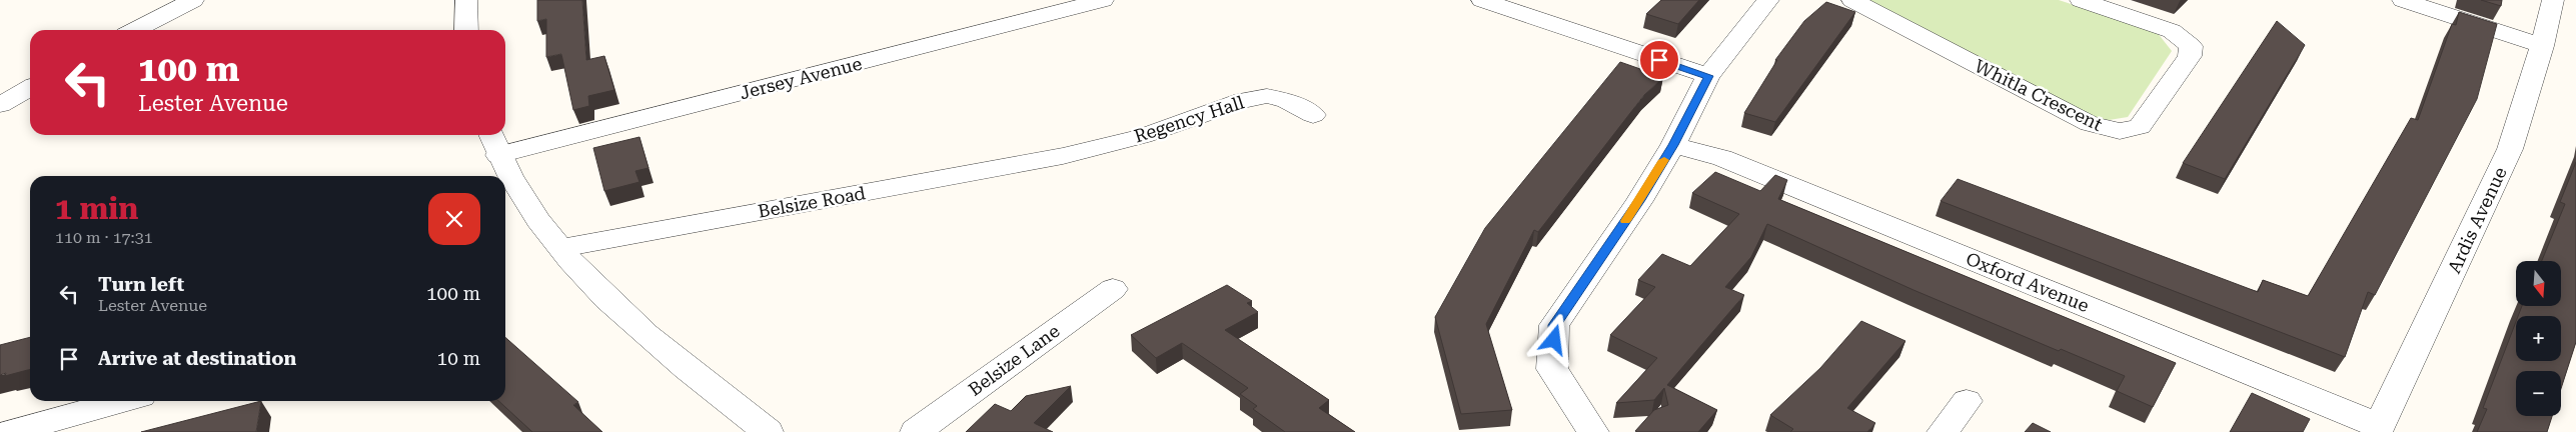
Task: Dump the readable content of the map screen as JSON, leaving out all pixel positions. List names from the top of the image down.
{
  "streets": {
    "street": [
      "Jersey Avenue",
      "Whitla Crescent",
      "Regency Hall",
      "Belsize Road",
      "Ardis Avenue",
      "Oxford Avenue",
      "Belsize Lane"
    ]
  },
  "crossings": [
    ["Regency Hall", "Belsize Road"],
    ["Ardis Avenue", "Oxford Avenue"]
  ],
  "north": "bottom",
  "page": {
    "turn": ["100 m", "Lester Avenue"],
    "heading": ["1 min", "110 m · 17:31"],
    "map_buttons": ["+", "−"],
    "list": [
      {
        "name": "Turn left",
        "note": "Lester Avenue",
        "value": "100 m"
      },
      {
        "name": "Arrive at destination",
        "value": "10 m"
      }
    ]
  }
}
